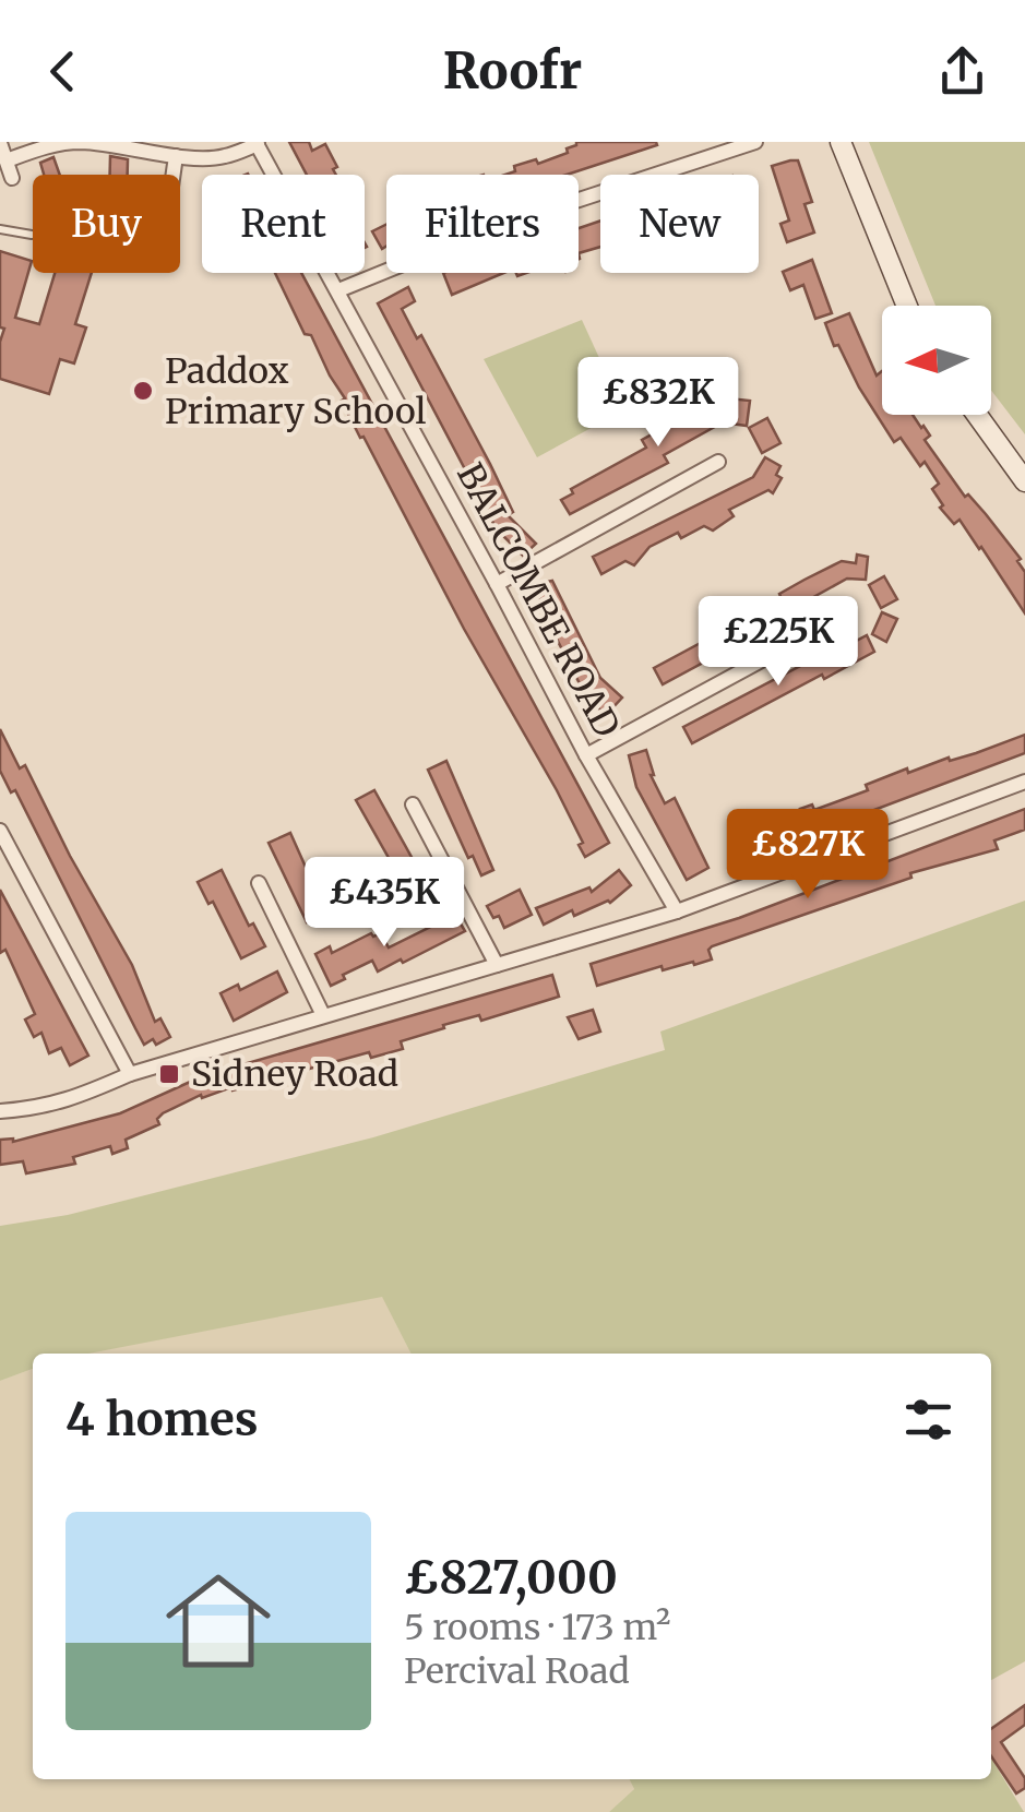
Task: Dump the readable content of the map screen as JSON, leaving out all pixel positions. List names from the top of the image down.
{
  "streets": {
    "street": ["BALCOMBE ROAD"]
  },
  "places": {
    "other": ["Paddox Primary School"],
    "transit": ["Sidney Road"]
  },
  "north": "left",
  "page": {
    "header": "Roofr",
    "chip": [
      "Buy",
      "Rent",
      "Filters",
      "New"
    ],
    "price": [
      "£832K",
      "£225K",
      "£827K",
      "£435K"
    ],
    "heading": "4 homes",
    "list": [
      {
        "name": "£827,000",
        "note": "5 rooms · 173 m² · Percival Road"
      }
    ]
  }
}
